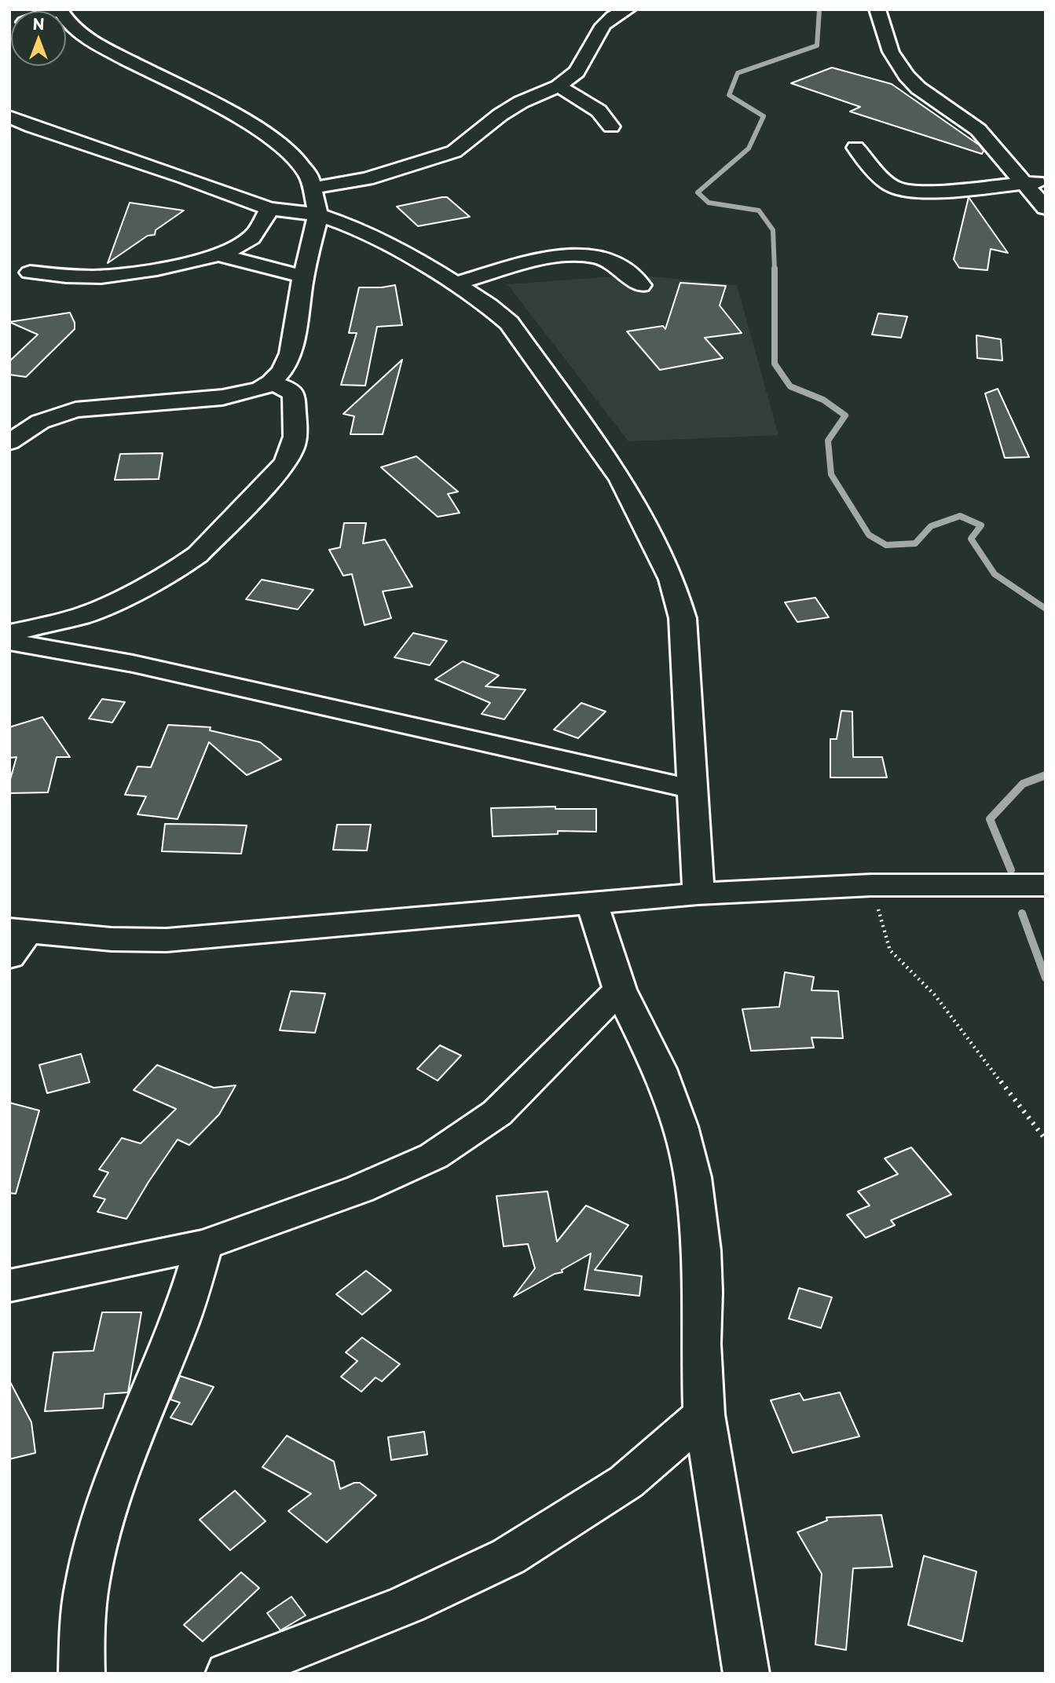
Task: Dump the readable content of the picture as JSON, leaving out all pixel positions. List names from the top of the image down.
{
  "north": "top"
}
